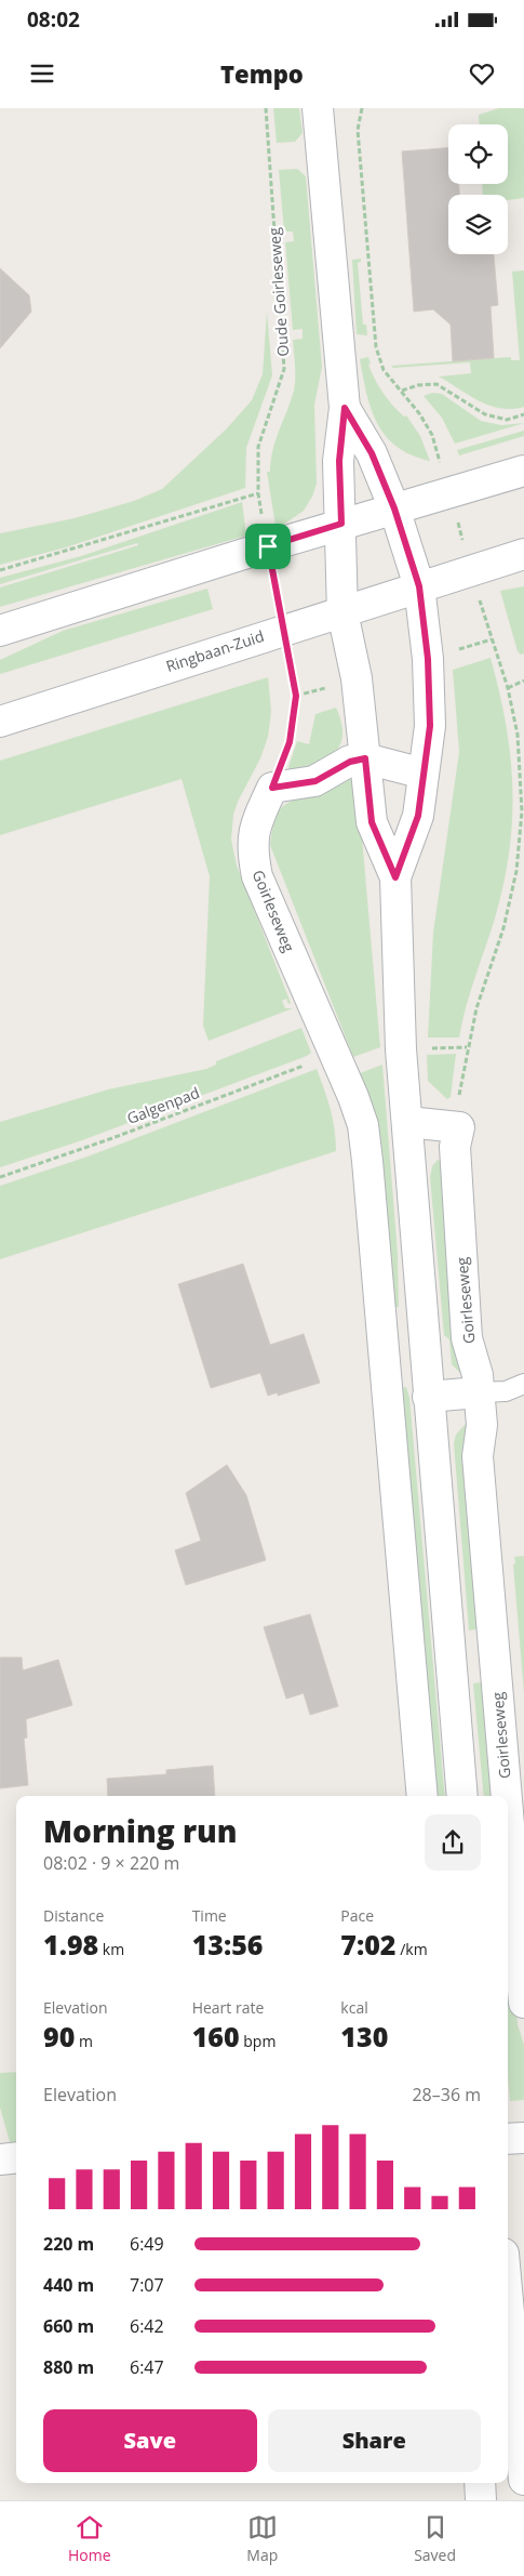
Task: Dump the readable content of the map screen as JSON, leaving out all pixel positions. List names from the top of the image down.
{
  "streets": {
    "street": ["Ringbaan-Zuid", "Goirleseweg"],
    "path": ["Oude Goirleseweg", "Galgenpad"]
  },
  "crossings": [
    ["Oude Goirleseweg", "Ringbaan-Zuid"],
    ["Oude Goirleseweg", "Goirleseweg"],
    ["Goirleseweg", "Galgenpad"]
  ],
  "page": {
    "status": "08:02",
    "header": "Tempo",
    "heading": ["Morning run", "08:02 · 9 × 220 m"],
    "stats": [
      ["Distance", "1.98 km"],
      ["Time", "13:56"],
      ["Pace", "7:02 /km"],
      ["Elevation", "90 m"],
      ["Heart rate", "160 bpm"],
      ["kcal", "130"]
    ],
    "chart": ["Elevation", "28–36 m"],
    "list": [
      {
        "name": "220 m",
        "note": "6:49"
      },
      {
        "name": "440 m",
        "note": "7:07"
      },
      {
        "name": "660 m",
        "note": "6:42"
      },
      {
        "name": "880 m",
        "note": "6:47"
      }
    ],
    "buttons": ["Save", "Share"],
    "tabs": ["Home", "Map", "Saved"]
  }
}
